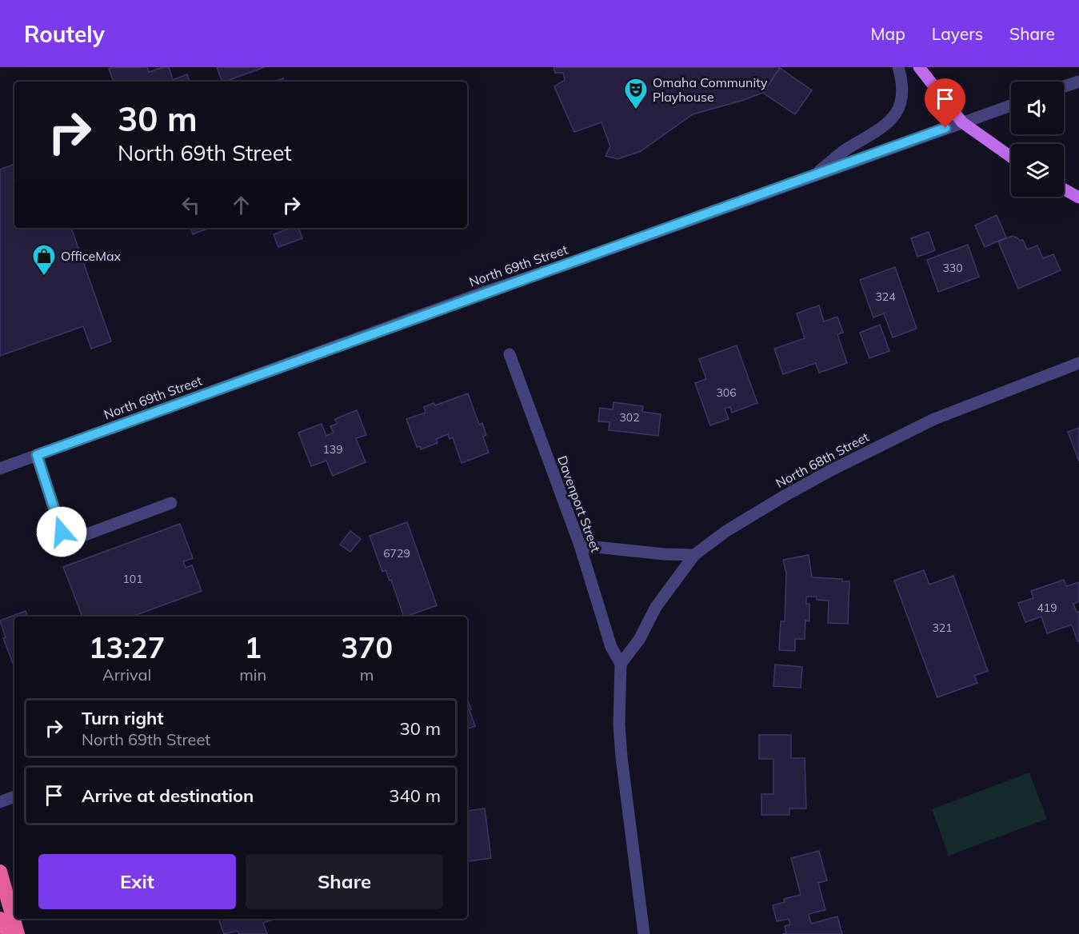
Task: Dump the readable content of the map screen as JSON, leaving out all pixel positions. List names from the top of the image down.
{
  "streets": {
    "street": ["North 69th Street", "North 68th Street", "Davenport Street"]
  },
  "places": {
    "theatre": ["Omaha Community Playhouse"],
    "shop": ["OfficeMax"]
  },
  "house_numbers": [
    "330",
    "324",
    "306",
    "302",
    "139",
    "6729",
    "101",
    "419",
    "321"
  ],
  "page": {
    "header": "Routely",
    "nav": ["Map", "Layers", "Share"],
    "turn": ["30 m", "North 69th Street"],
    "eta": [
      "13:27",
      "Arrival",
      "1",
      "min",
      "370",
      "m"
    ],
    "list": [
      {
        "name": "Turn right",
        "note": "North 69th Street",
        "value": "30 m"
      },
      {
        "name": "Arrive at destination",
        "value": "340 m"
      }
    ],
    "buttons": ["Exit", "Share"]
  }
}
